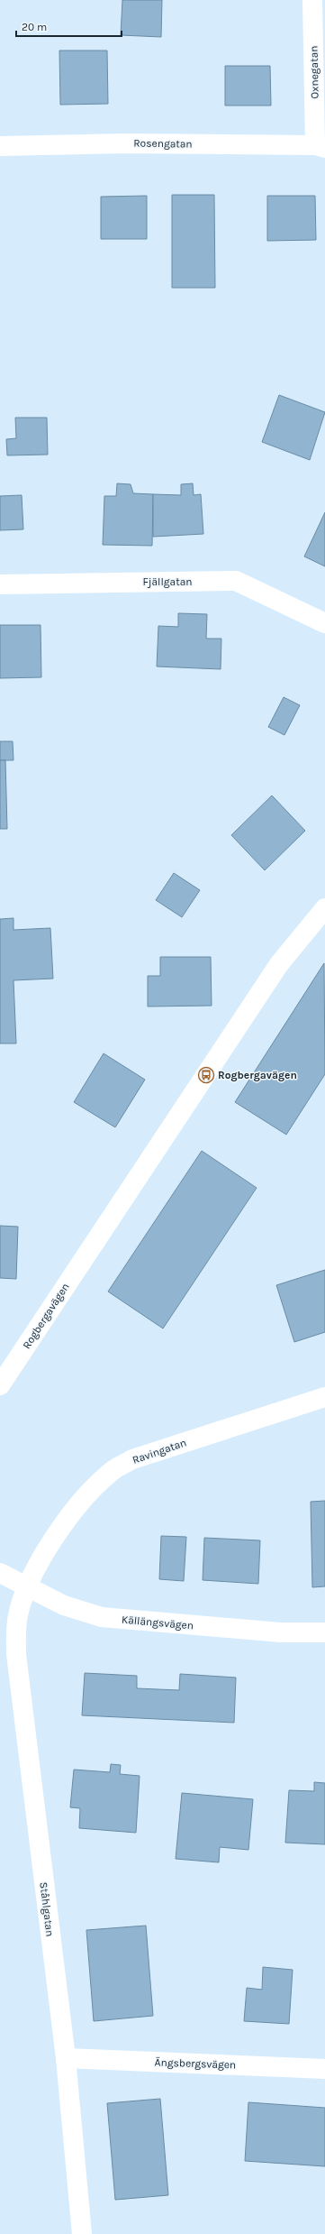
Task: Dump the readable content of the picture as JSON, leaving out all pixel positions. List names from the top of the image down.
{
  "streets": {
    "street": [
      "Oxnegatan",
      "Rosengatan",
      "Fjällgatan",
      "Rogbergavägen",
      "Ravingatan",
      "Källängsvägen",
      "Ståhlgatan",
      "Ängsbergsvägen"
    ]
  },
  "crossings": [
    ["Oxnegatan", "Rosengatan"],
    ["Ravingatan", "Källängsvägen"],
    ["Ravingatan", "Ståhlgatan"],
    ["Källängsvägen", "Ståhlgatan"],
    ["Ståhlgatan", "Ängsbergsvägen"]
  ],
  "places": {
    "bus stop": ["Rogbergavägen"]
  },
  "scale_bar": "20 m"
}
